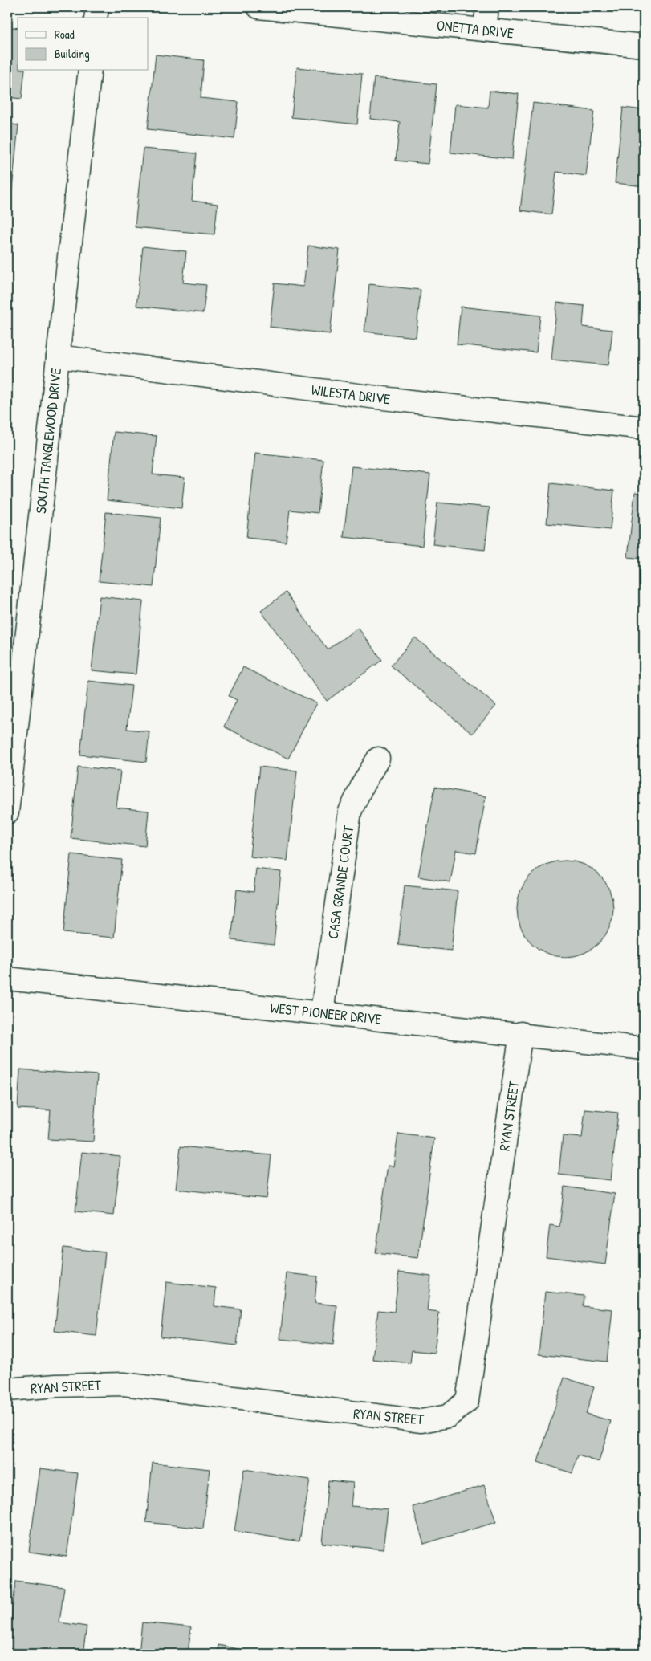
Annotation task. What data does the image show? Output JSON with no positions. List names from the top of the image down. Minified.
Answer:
{"streets":{"street":["ONETTA DRIVE","WILESTA DRIVE","SOUTH TANGLEWOOD DRIVE","CASA GRANDE COURT","WEST PIONEER DRIVE","RYAN STREET"]},"crossings":[["WILESTA DRIVE","SOUTH TANGLEWOOD DRIVE"],["CASA GRANDE COURT","WEST PIONEER DRIVE"],["WEST PIONEER DRIVE","RYAN STREET"]],"legend":["Road","Building"]}
